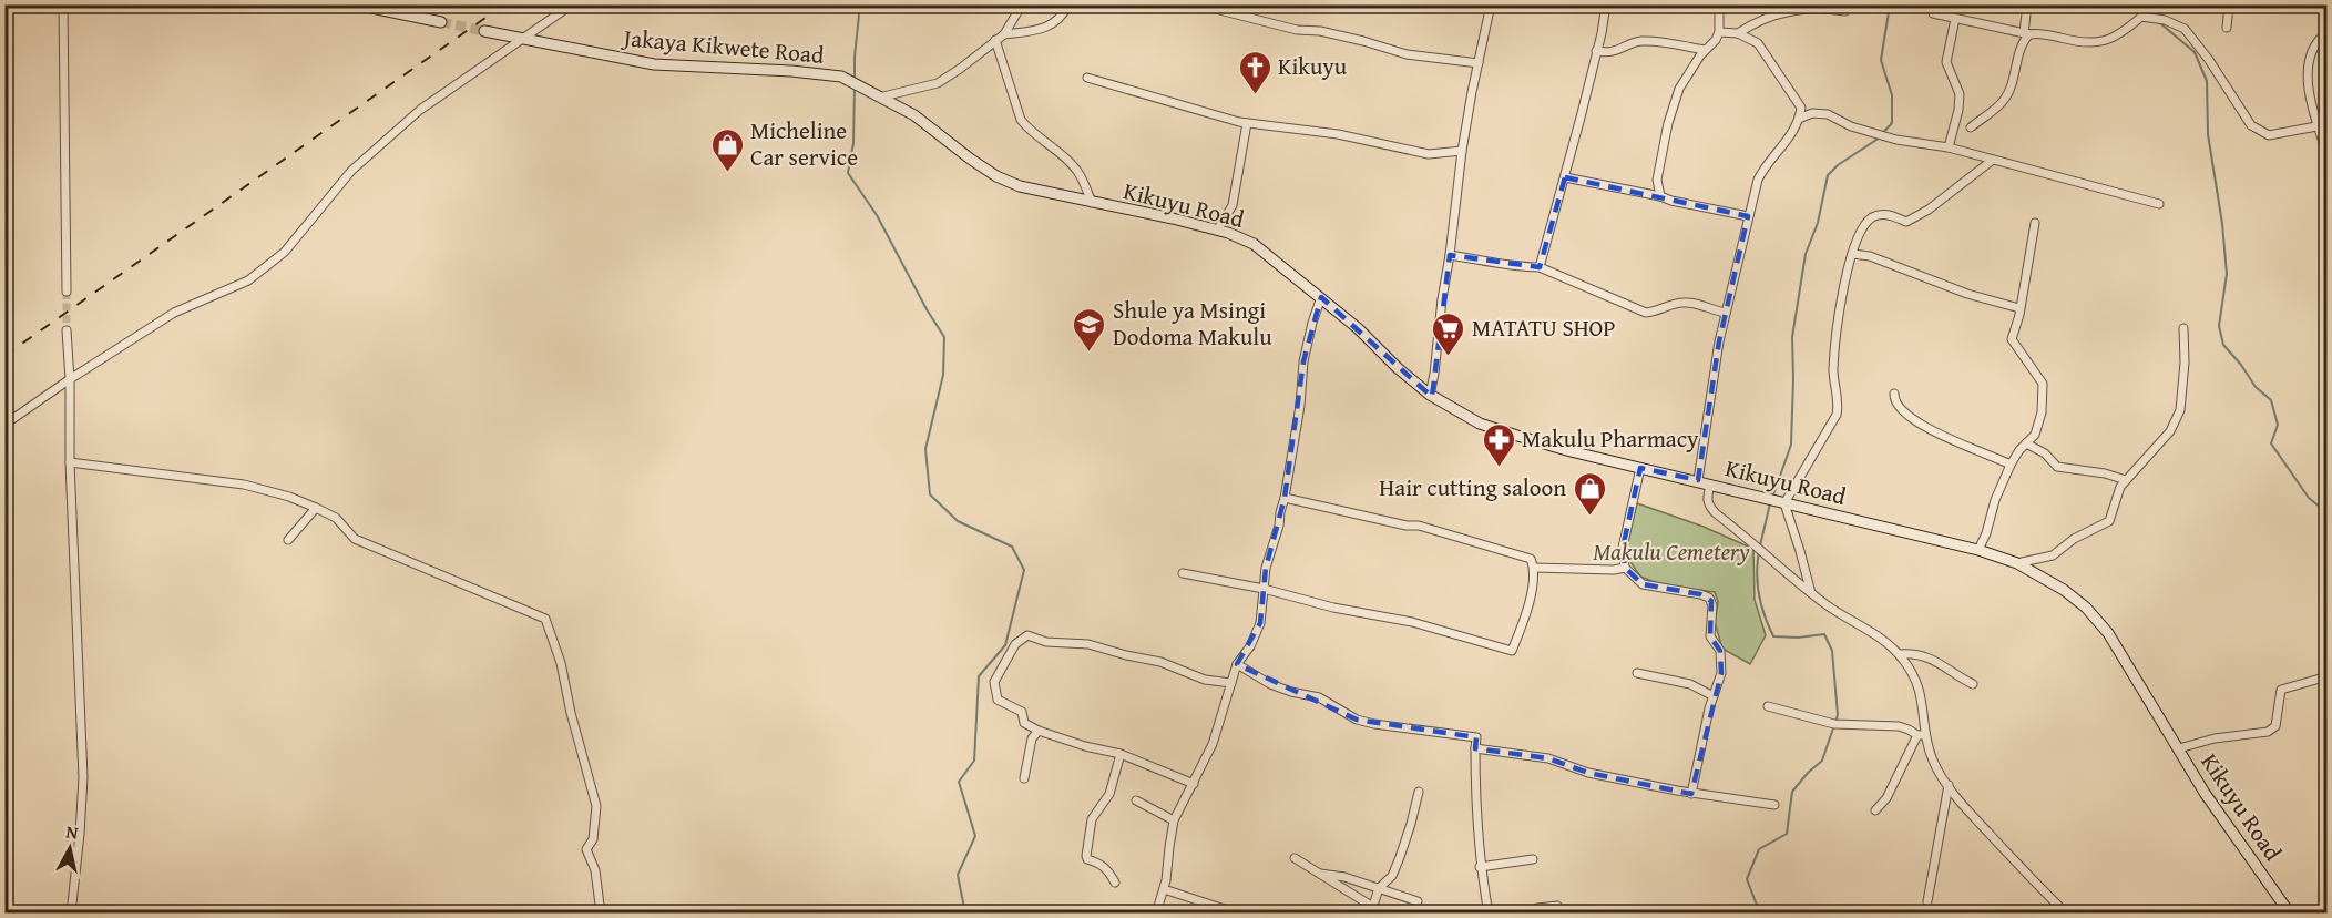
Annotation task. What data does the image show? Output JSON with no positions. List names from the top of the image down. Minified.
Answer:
{"streets":{"main road":["Jakaya Kikwete Road","Kikuyu Road"]},"crossings":[["Jakaya Kikwete Road","Kikuyu Road"]],"parks":["Makulu Cemetery"],"places":{"church":["Kikuyu"],"shop":["Micheline Car service","Hair cutting saloon"],"school or university":["Shule ya Msingi Dodoma Makulu"],"supermarket":["MATATU SHOP"],"pharmacy":["Makulu Pharmacy"]},"north":"top"}
